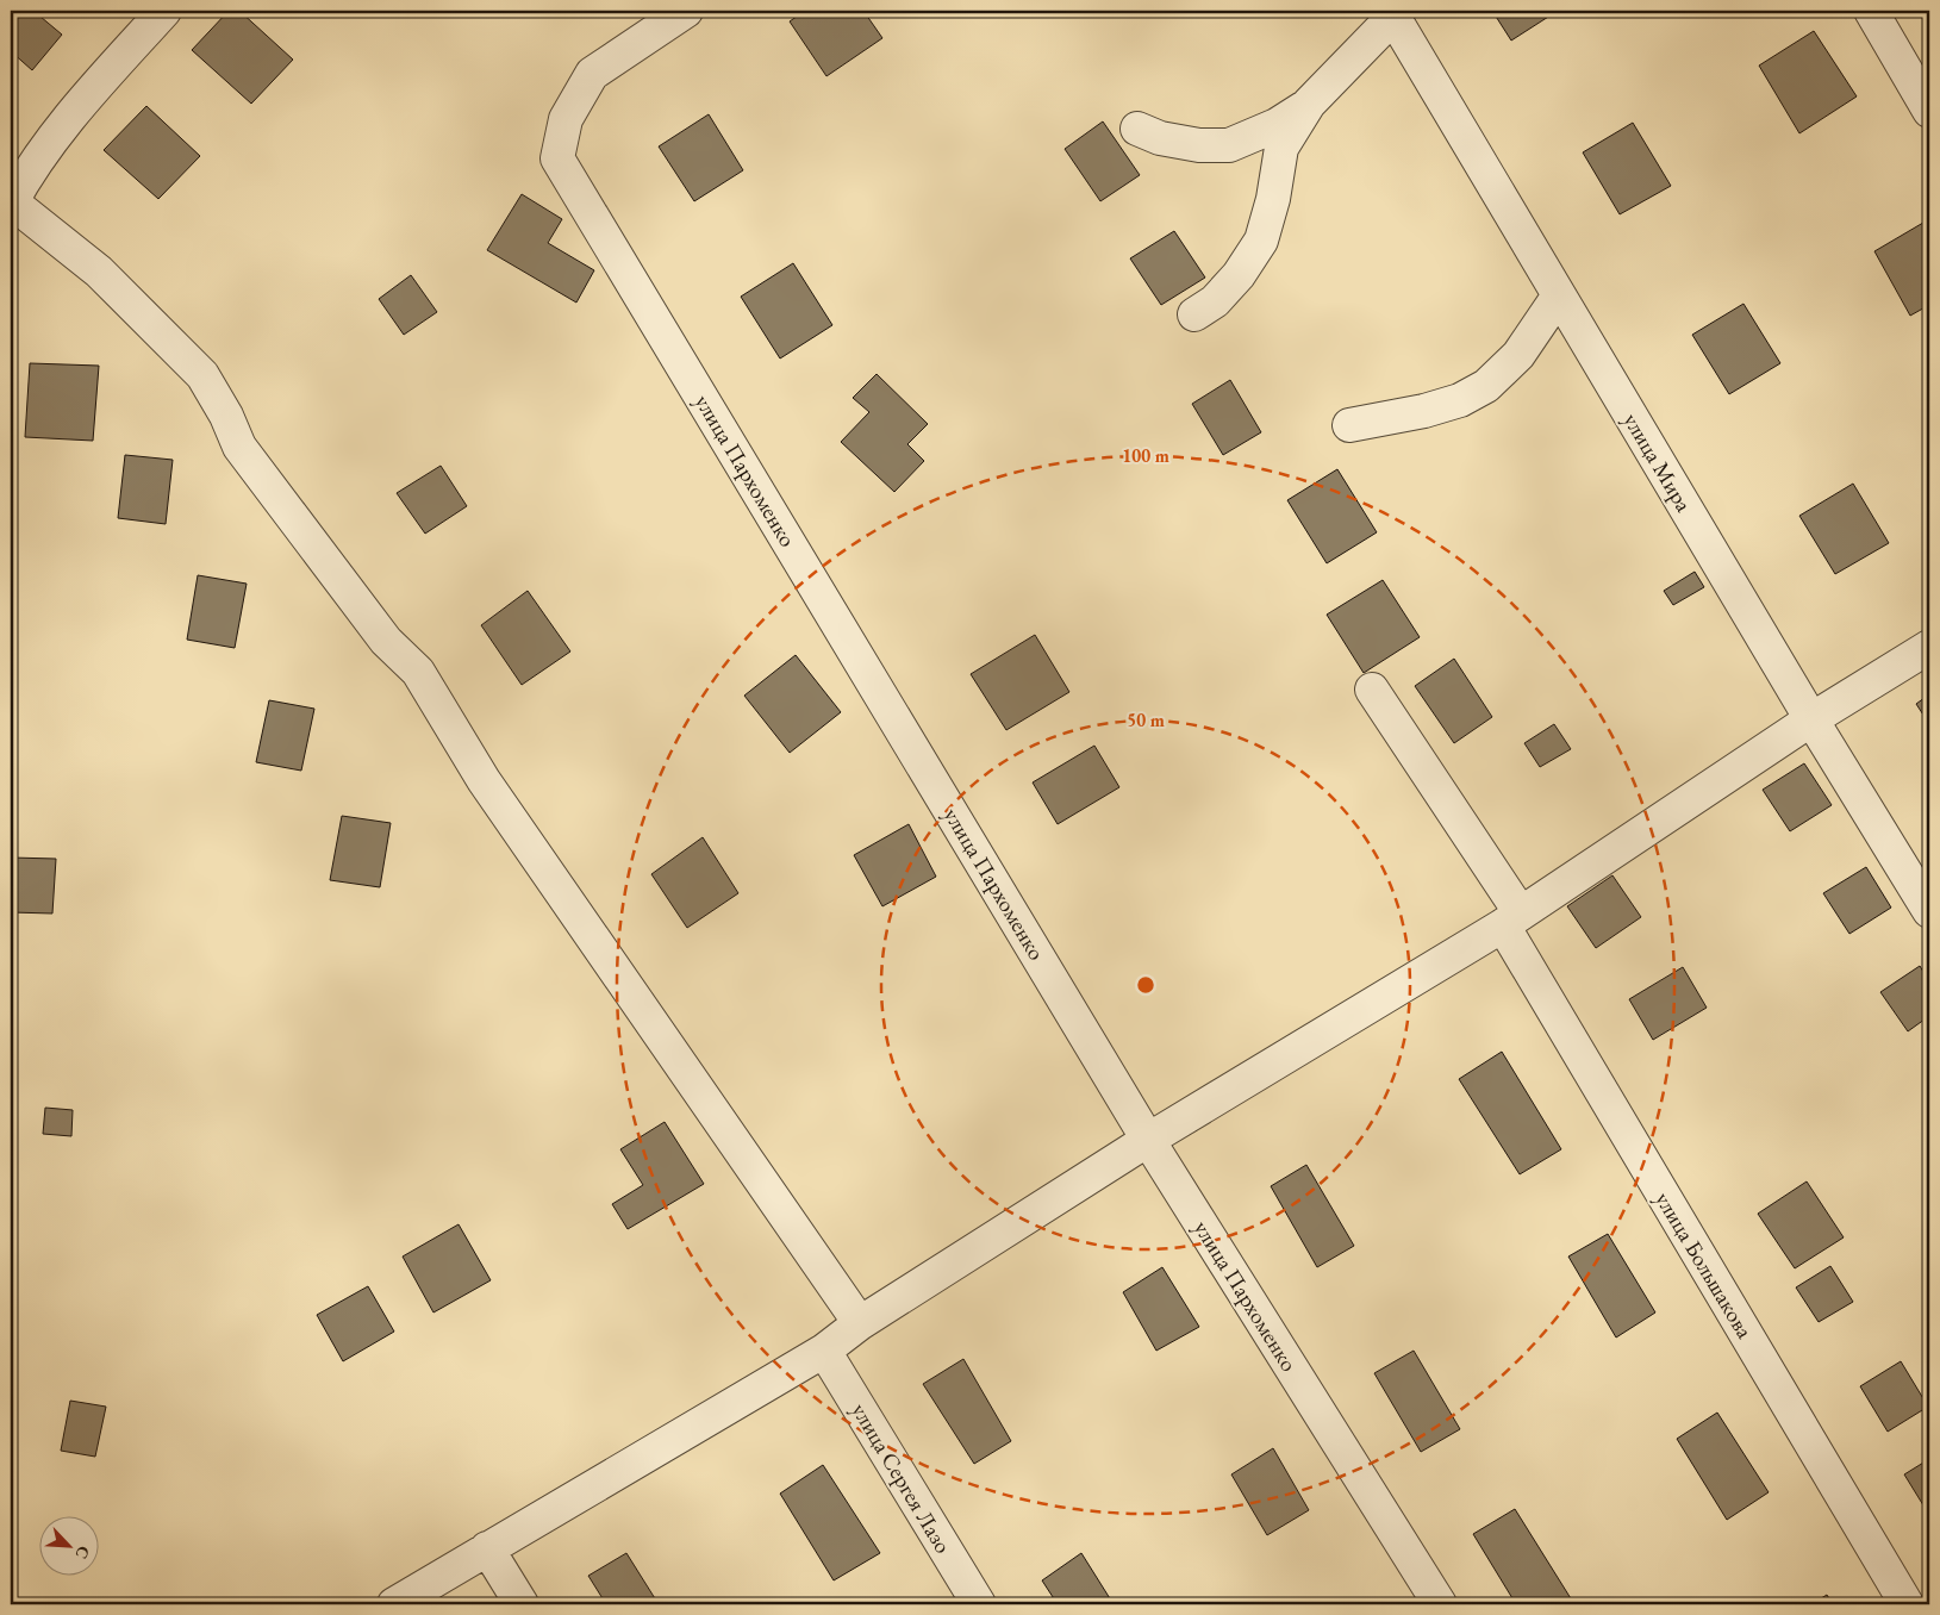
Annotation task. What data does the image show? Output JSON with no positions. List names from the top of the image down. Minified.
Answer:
{"streets":{"street":["улица Мира","улица Пархоменко","улица Большакова","улица Сергея Лазо"]},"north":"bottom right","rings":["100 m","50 m"]}
